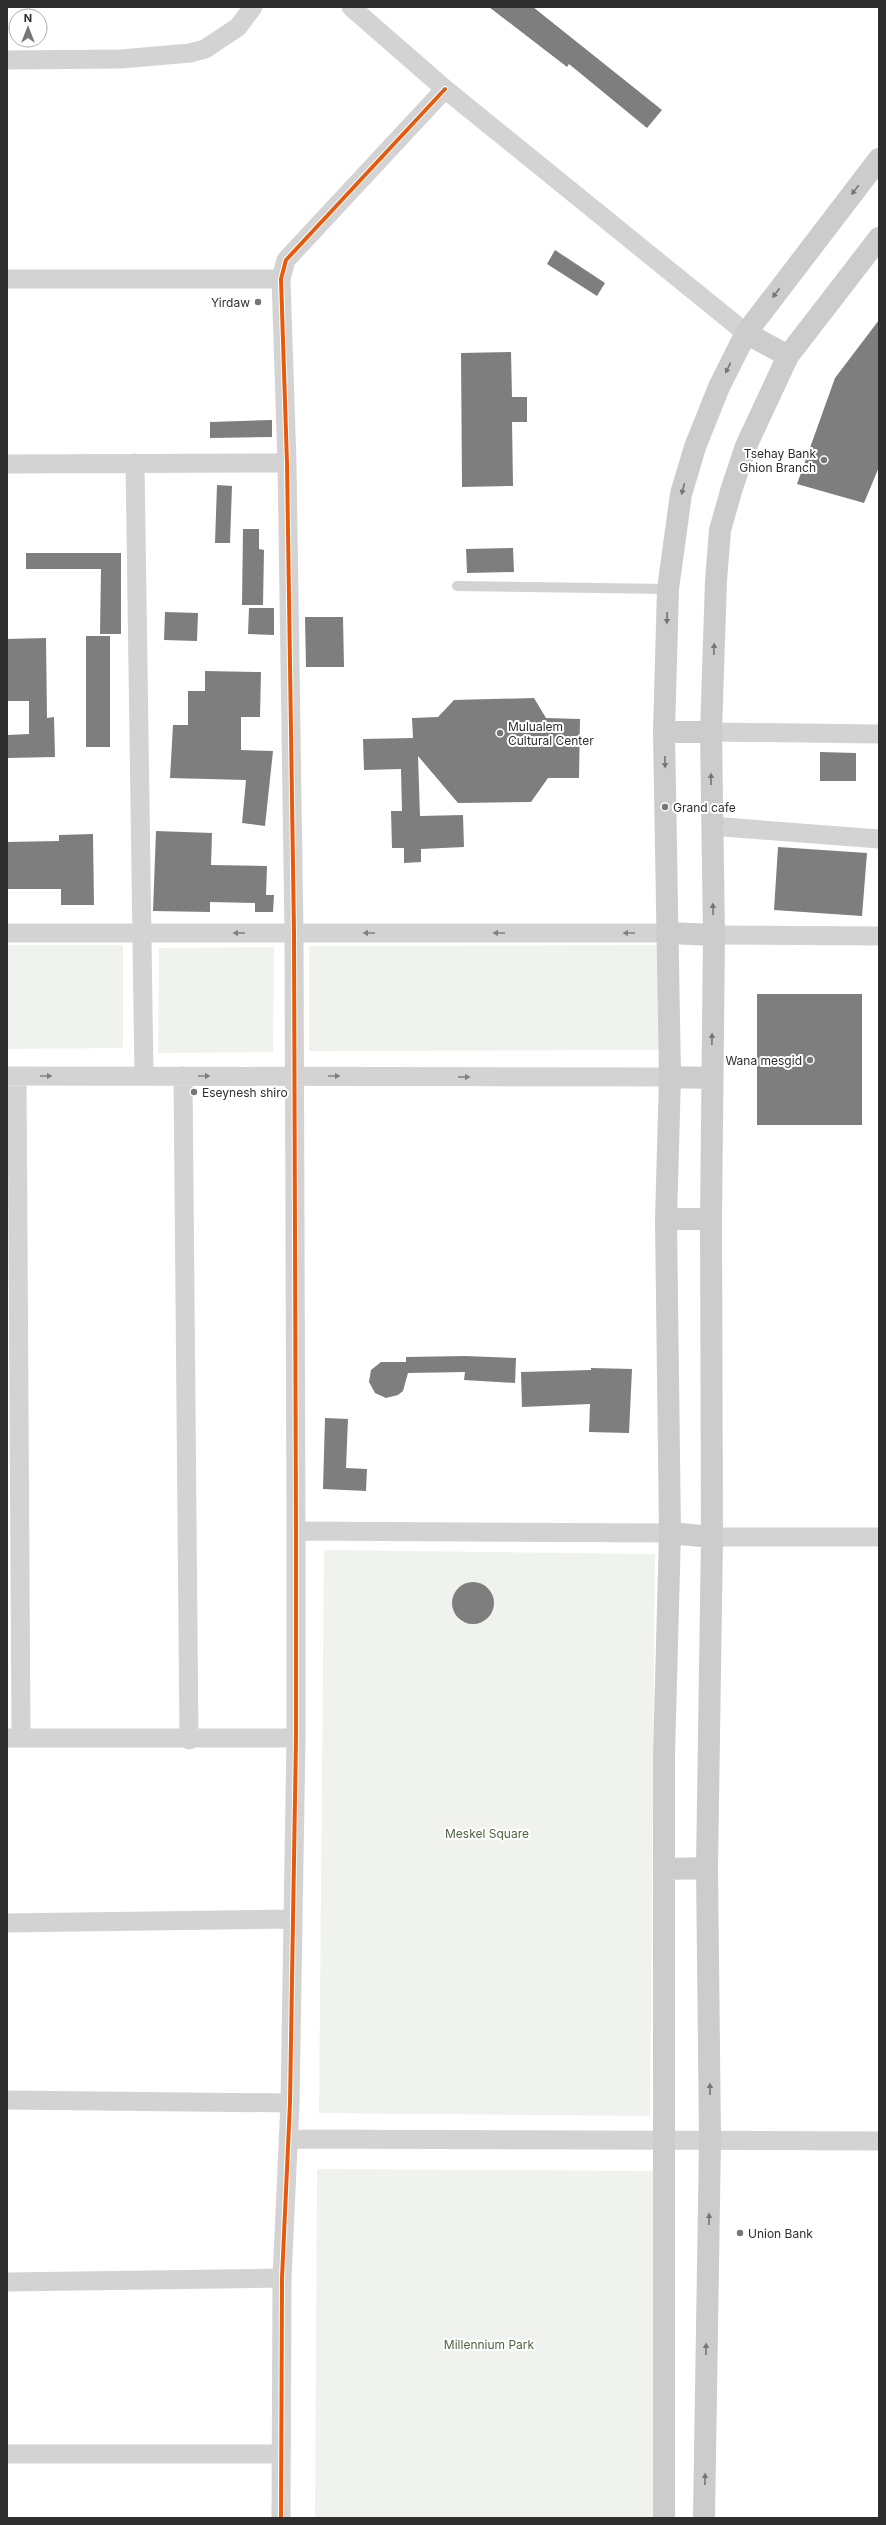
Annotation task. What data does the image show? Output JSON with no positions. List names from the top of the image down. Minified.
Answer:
{"parks":["Meskel Square","Millennium Park"],"places":["Yirdaw","Tsehay Bank Ghion Branch","Mulualem Cultural Center","Grand cafe","Wana mesgid","Eseynesh shiro","Union Bank"],"north":"top"}
